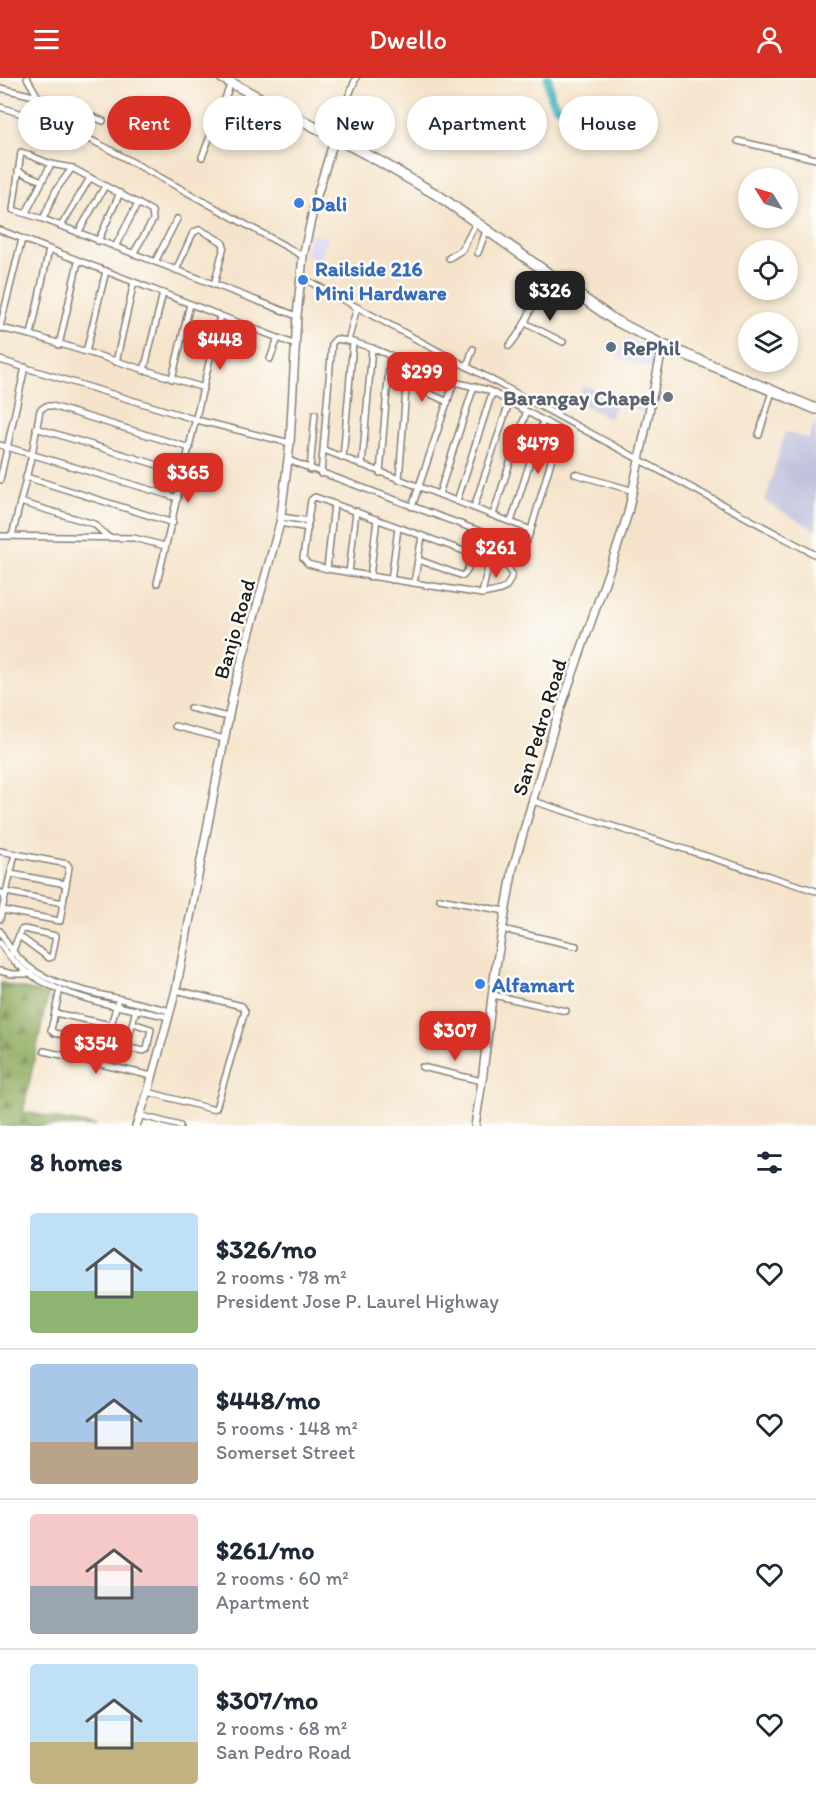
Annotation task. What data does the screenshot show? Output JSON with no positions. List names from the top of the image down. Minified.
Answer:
{"streets":{"street":["Banjo Road","San Pedro Road"]},"places":["Dali","Railside 216 Mini Hardware","RePhil","Barangay Chapel","Alfamart"],"north":"top left","page":{"header":"Dwello","chip":["Buy","Rent","Filters","New","Apartment","House"],"price":["$326","$448","$299","$479","$365","$261","$307","$354"],"heading":"8 homes","list":[{"name":"$326/mo","note":"2 rooms · 78 m² · President Jose P. Laurel Highway"},{"name":"$448/mo","note":"5 rooms · 148 m² · Somerset Street"},{"name":"$261/mo","note":"2 rooms · 60 m² · Apartment"},{"name":"$307/mo","note":"2 rooms · 68 m² · San Pedro Road"}]}}
